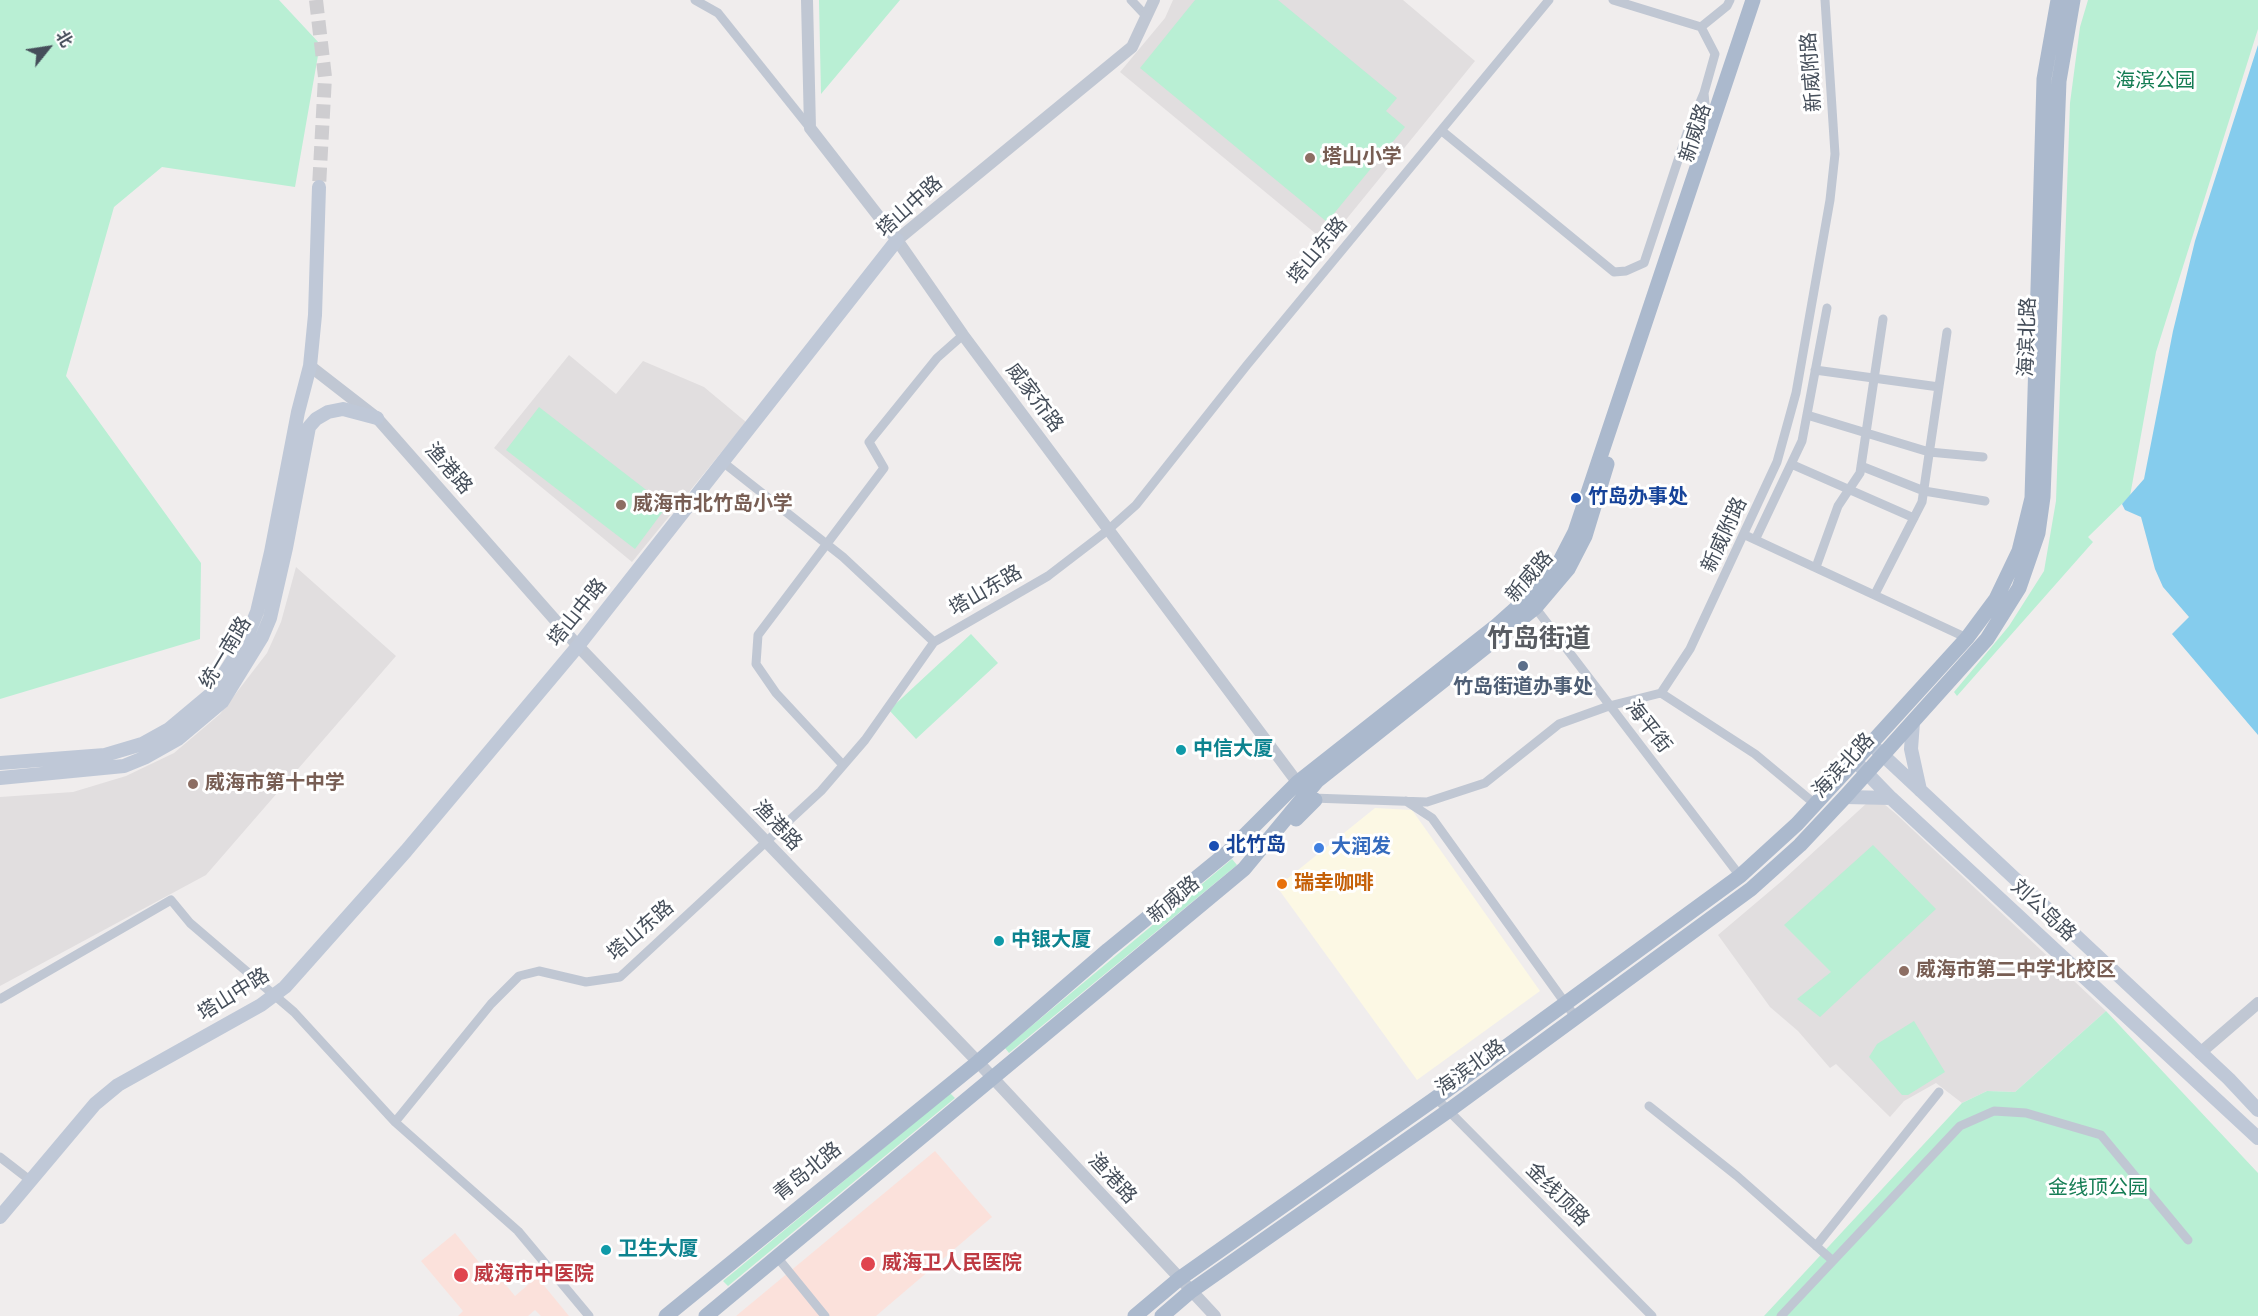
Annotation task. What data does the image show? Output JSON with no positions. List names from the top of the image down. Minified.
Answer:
{"streets":{"main road":["新威路","塔山中路","海滨北路","统一南路","刘公岛路","青岛北路"],"street":["新威附路","塔山东路","威家夼路","渔港路","海平街","金线顶路"]},"crossings":[["新威路","威家夼路"],["新威路","渔港路"],["新威路","海平街"],["新威路","青岛北路"],["塔山中路","威家夼路"],["塔山中路","渔港路"],["塔山东路","威家夼路"],["塔山东路","渔港路"],["海滨北路","渔港路"],["海滨北路","海平街"],["海滨北路","刘公岛路"],["海滨北路","金线顶路"],["渔港路","统一南路"],["渔港路","青岛北路"]],"districts":["竹岛街道"],"parks":["海滨公园","金线顶公园"],"places":["塔山小学","竹岛办事处","威海市北竹岛小学","竹岛街道办事处","中信大厦","威海市第十中学","北竹岛","大润发","瑞幸咖啡","中银大厦","威海市第二中学北校区","卫生大厦","威海卫人民医院","威海市中医院"],"north":"top right"}
